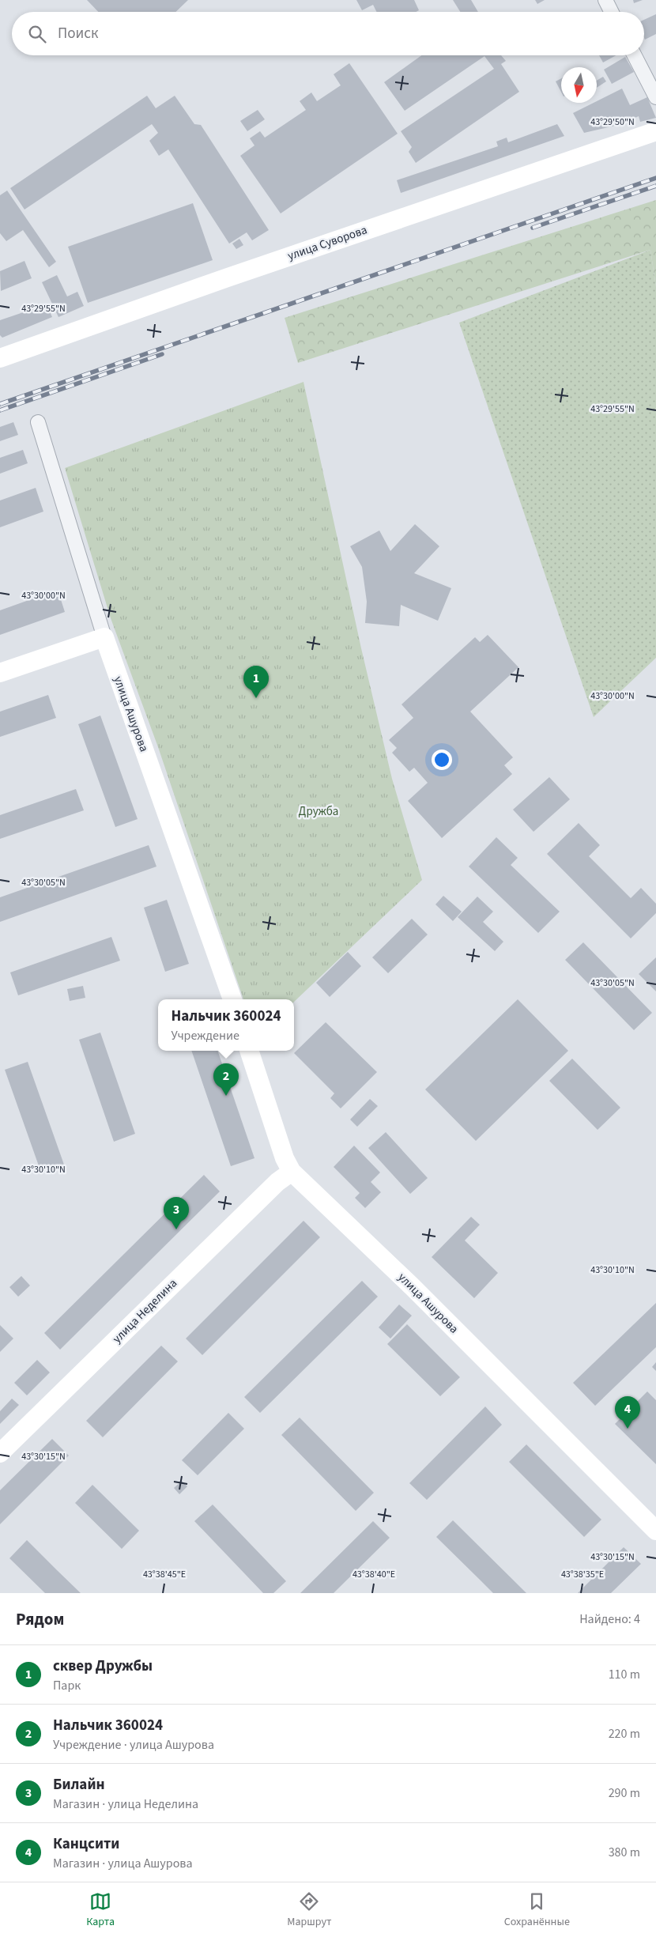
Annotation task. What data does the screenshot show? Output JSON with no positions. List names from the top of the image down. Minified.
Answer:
{"streets":{"street":["улица Суворова","улица Ашурова","улица Неделина"]},"crossings":[["улица Ашурова","улица Неделина"]],"parks":["Дружба"],"north":"bottom","page":{"search":"Поиск","pins":["1","2","3","4"],"popup":["Нальчик 360024","Учреждение"],"heading":["Рядом","Найдено: 4"],"list":[{"mark":"1","name":"сквер Дружбы","note":"Парк","value":"110 m"},{"mark":"2","name":"Нальчик 360024","note":"Учреждение · улица Ашурова","value":"220 m"},{"mark":"3","name":"Билайн","note":"Магазин · улица Неделина","value":"290 m"},{"mark":"4","name":"Канцсити","note":"Магазин · улица Ашурова","value":"380 m"}],"nav":["Карта","Маршрут","Сохранённые"]},"coordinates":["43°29'50\"N","43°29'55\"N","43°30'00\"N","43°30'05\"N","43°30'10\"N","43°30'15\"N","43°38'45\"E","43°38'40\"E","43°38'35\"E"]}
